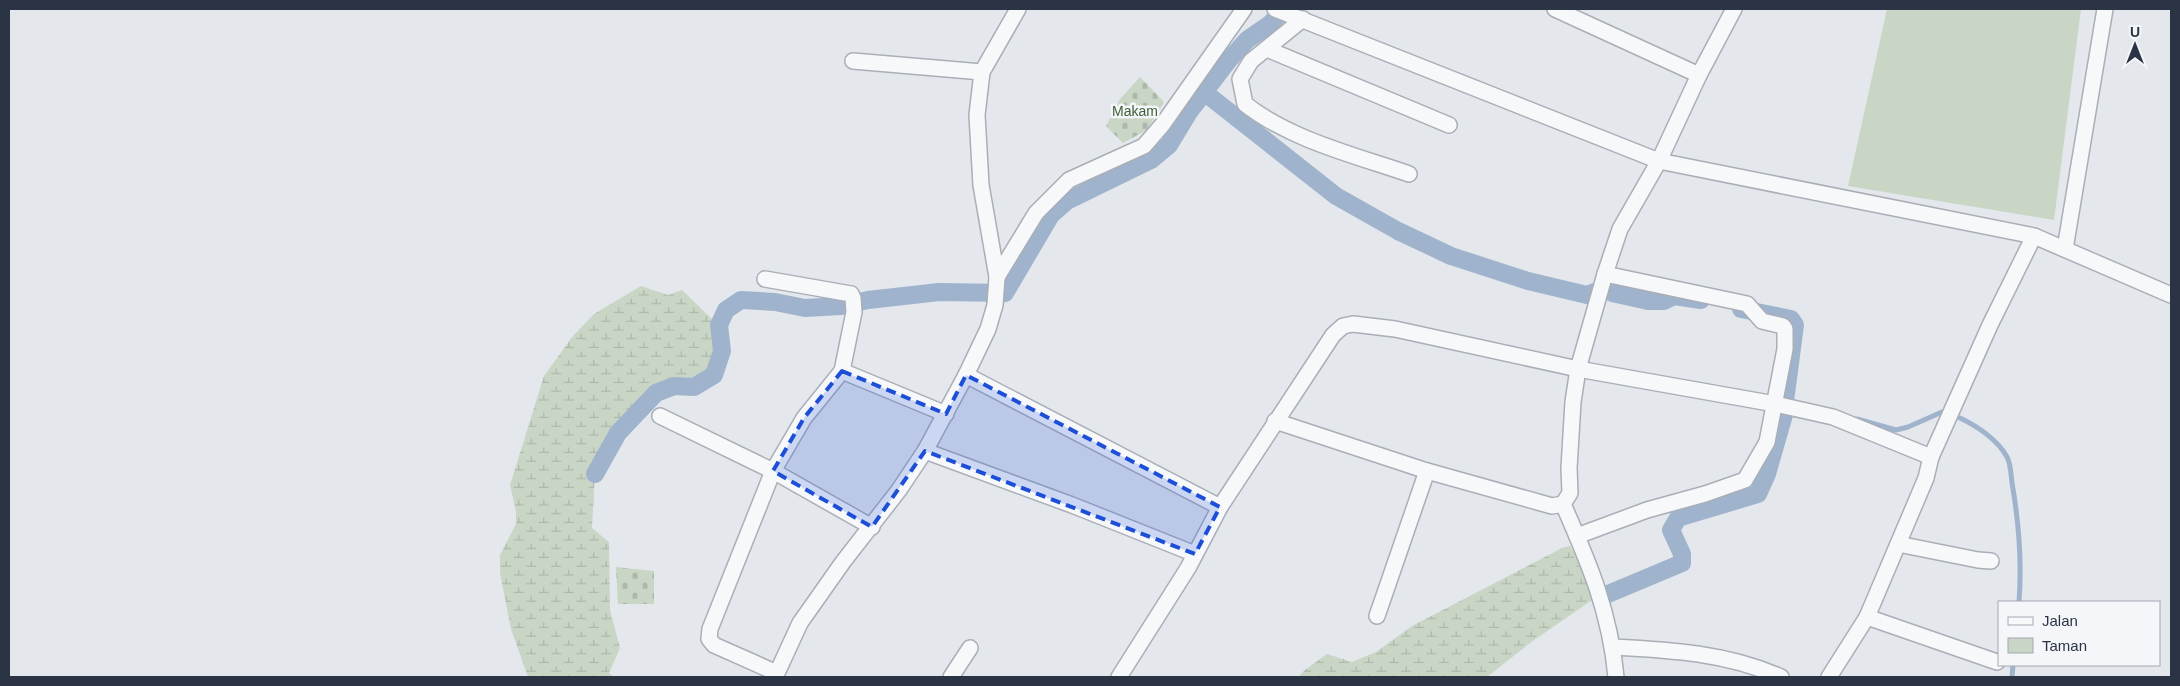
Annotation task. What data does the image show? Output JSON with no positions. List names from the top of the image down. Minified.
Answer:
{"parks":["Makam"],"legend":["Jalan","Taman"],"north":"top"}
